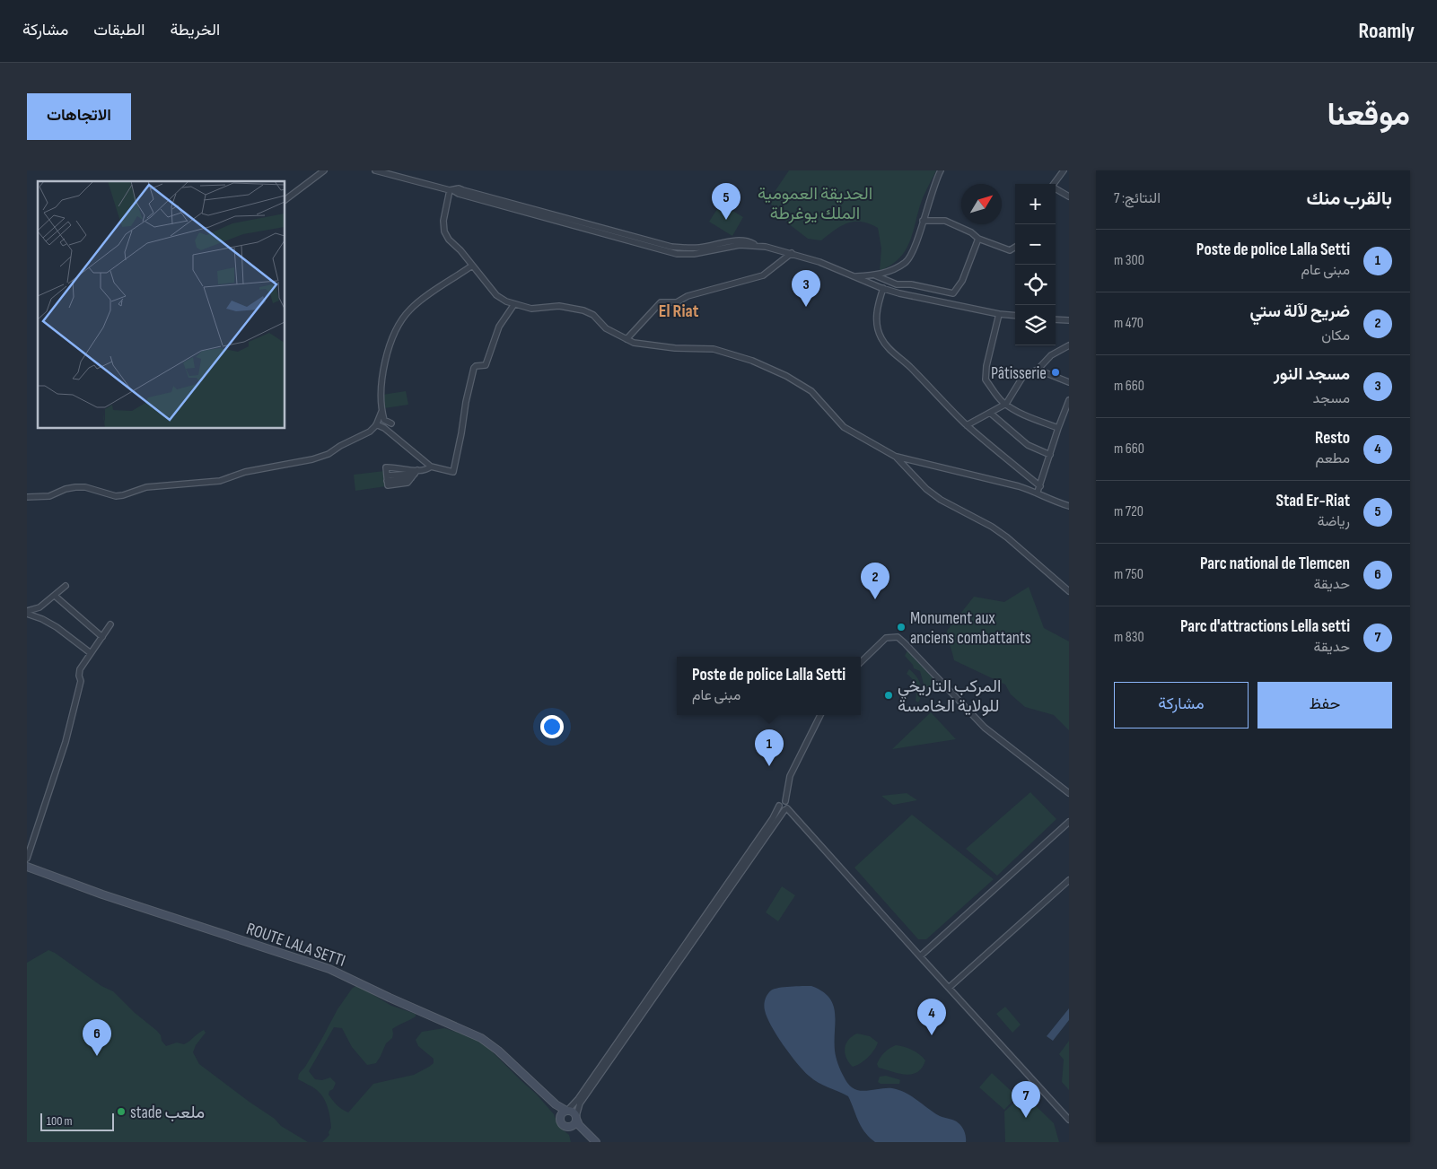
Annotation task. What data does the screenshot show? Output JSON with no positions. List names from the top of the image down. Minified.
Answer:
{"streets":{"main road":["ROUTE LALA SETTI"]},"districts":["El Riat"],"parks":["الحديقة العمومية الملك يوغرطة"],"places":["Pâtisserie","Monument aux anciens combattants","المركب التاريخي للولاية الخامسة","stade ملعب"],"scale_bar":"100 m","north":"top right","page":{"header":"Roamly","nav":["الخريطة","الطبقات","مشاركة"],"title":"موقعنا","buttons":["الاتجاهات",["حفظ","مشاركة"]],"heading":["بالقرب منك","النتائج: 7"],"pins":["5","3","2","1","4","6","7"],"map_buttons":["+","−"],"list":[{"mark":"1","name":"Poste de police Lalla Setti","note":"مبنى عام","value":"300 m"},{"mark":"2","name":"ضريح لآلة ستي","note":"مكان","value":"470 m"},{"mark":"3","name":"مسجد النور","note":"مسجد","value":"660 m"},{"mark":"4","name":"Resto","note":"مطعم","value":"660 m"},{"mark":"5","name":"Stad Er-Riat","note":"رياضة","value":"720 m"},{"mark":"6","name":"Parc national de Tlemcen","note":"حديقة","value":"750 m"},{"mark":"7","name":"Parc d'attractions Lella setti","note":"حديقة","value":"830 m"}],"popup":["Poste de police Lalla Setti","مبنى عام"],"scale":"100 m"}}
